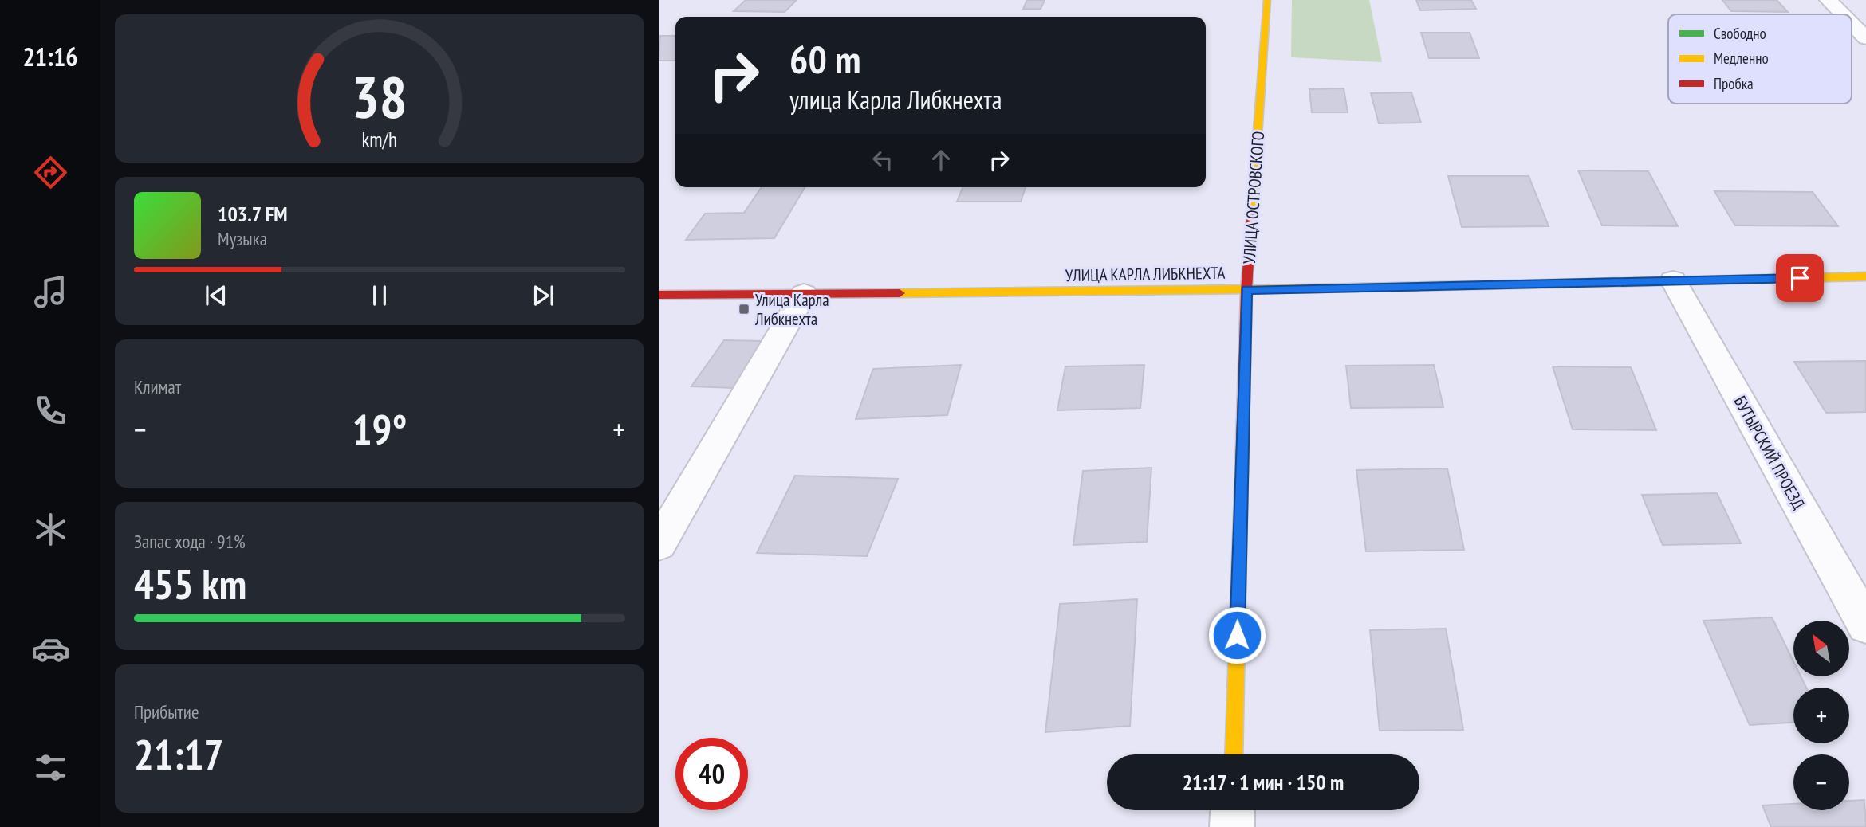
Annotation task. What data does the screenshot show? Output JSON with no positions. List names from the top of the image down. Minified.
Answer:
{"streets":{"street":["УЛИЦА ОСТРОВСКОГО","УЛИЦА КАРЛА ЛИБКНЕХТА","БУТЫРСКИЙ ПРОЕЗД"]},"crossings":[["УЛИЦА ОСТРОВСКОГО","УЛИЦА КАРЛА ЛИБКНЕХТА"],["УЛИЦА КАРЛА ЛИБКНЕХТА","БУТЫРСКИЙ ПРОЕЗД"]],"places":{"transit":["Улица Карла Либкнехта"]},"legend":["Свободно","Медленно","Пробка"],"north":"top left","page":{"tabs":"21:16","turn":["60 m","улица Карла Либкнехта"],"song":["103.7 FM","Музыка"],"tile":["Климат",["Запас хода · 91%","455 km"],["Прибытие","21:17"]],"heat":["−","19°","+"],"map_buttons":["+","−"],"limit":"40","trip":"21:17 · 1 мин · 150 m","gauge":["38","km/h"]}}
